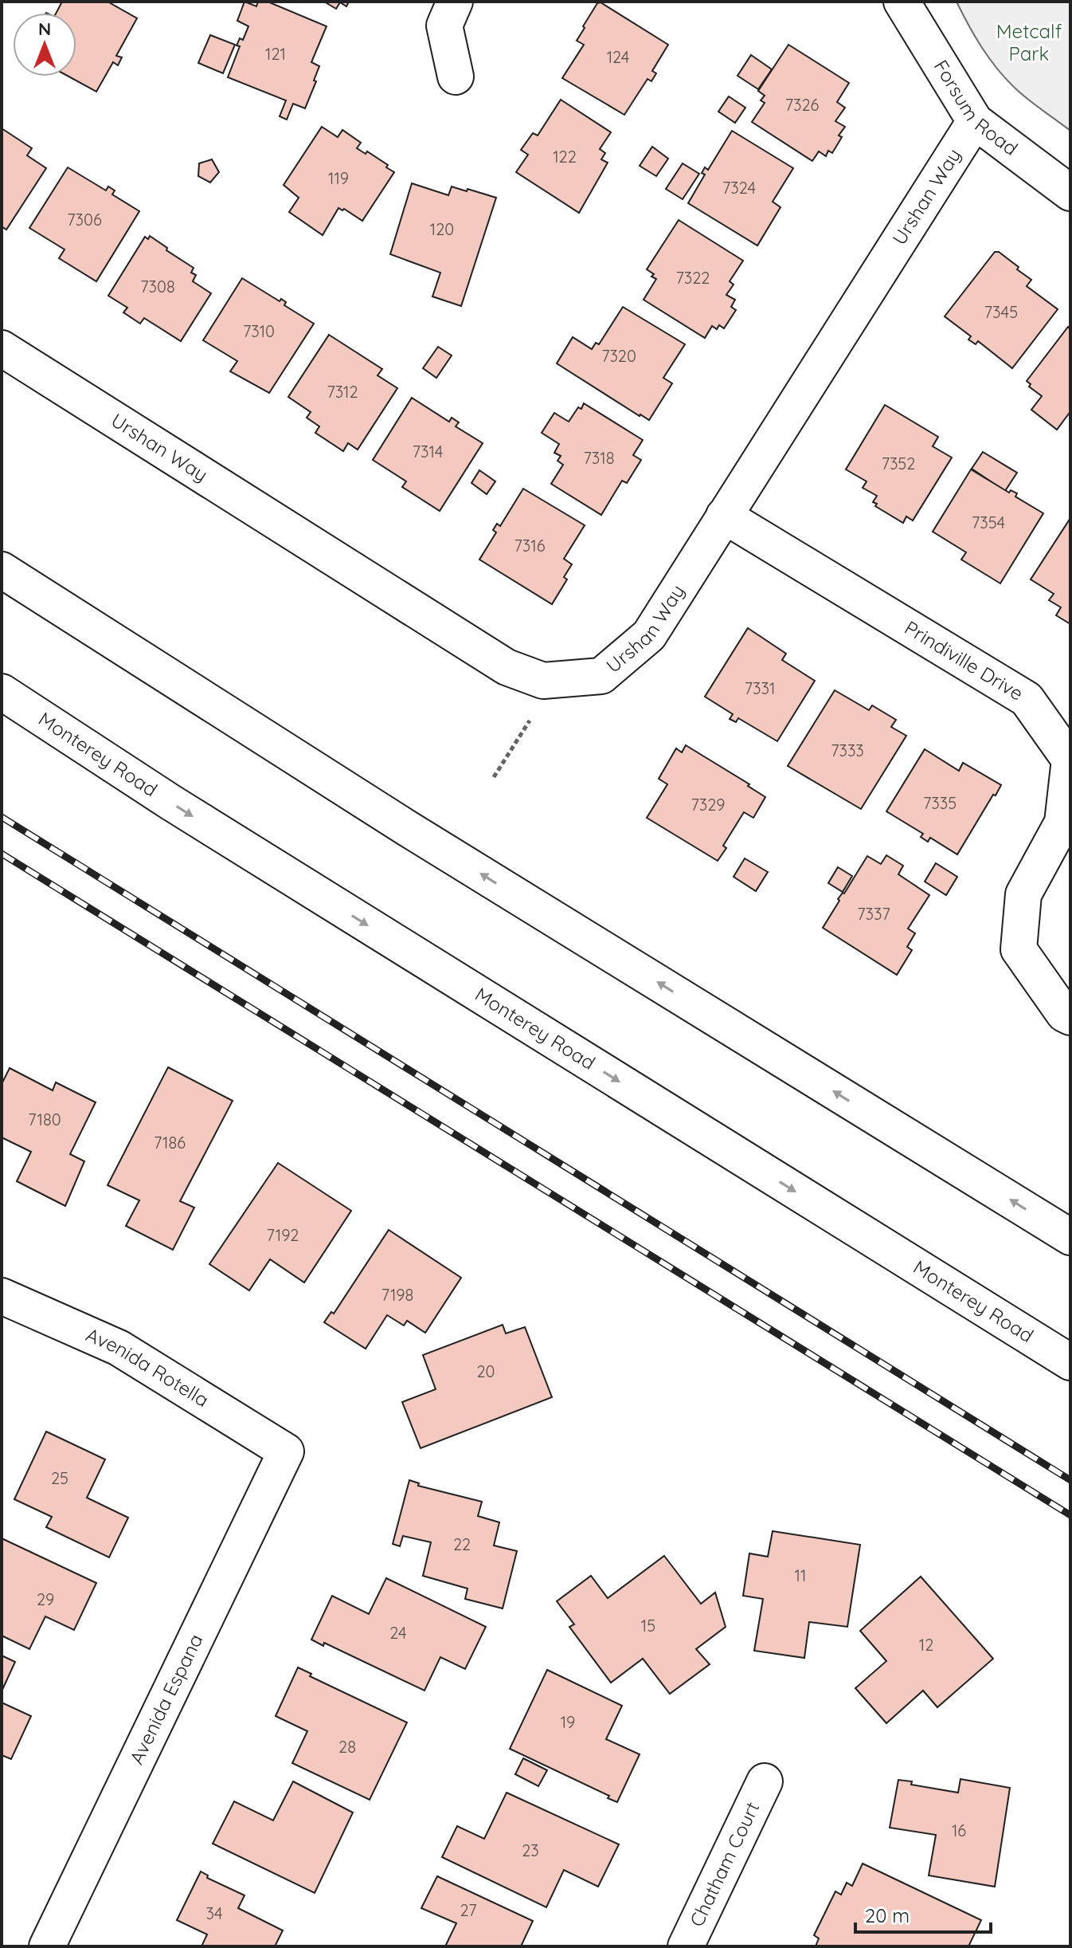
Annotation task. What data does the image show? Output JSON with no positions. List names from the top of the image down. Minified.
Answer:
{"streets":{"street":["Forsum Road","Urshan Way","Prindiville Drive","Monterey Road","Avenida Rotella","Avenida Espana","Chatham Court"]},"crossings":[["Forsum Road","Urshan Way"],["Urshan Way","Prindiville Drive"],["Avenida Rotella","Avenida Espana"]],"parks":["Metcalf Park"],"house_numbers":["121","124","7326","122","119","7324","7306","120","7322","7308","7345","7310","7320","7312","7314","7318","7352","7354","7316","7331","7333","7335","7329","7337","7180","7186","7192","7198","20","25","22","11","29","15","24","12","19","28","16","23","27","34"],"scale_bar":"20 m","north":"top"}
